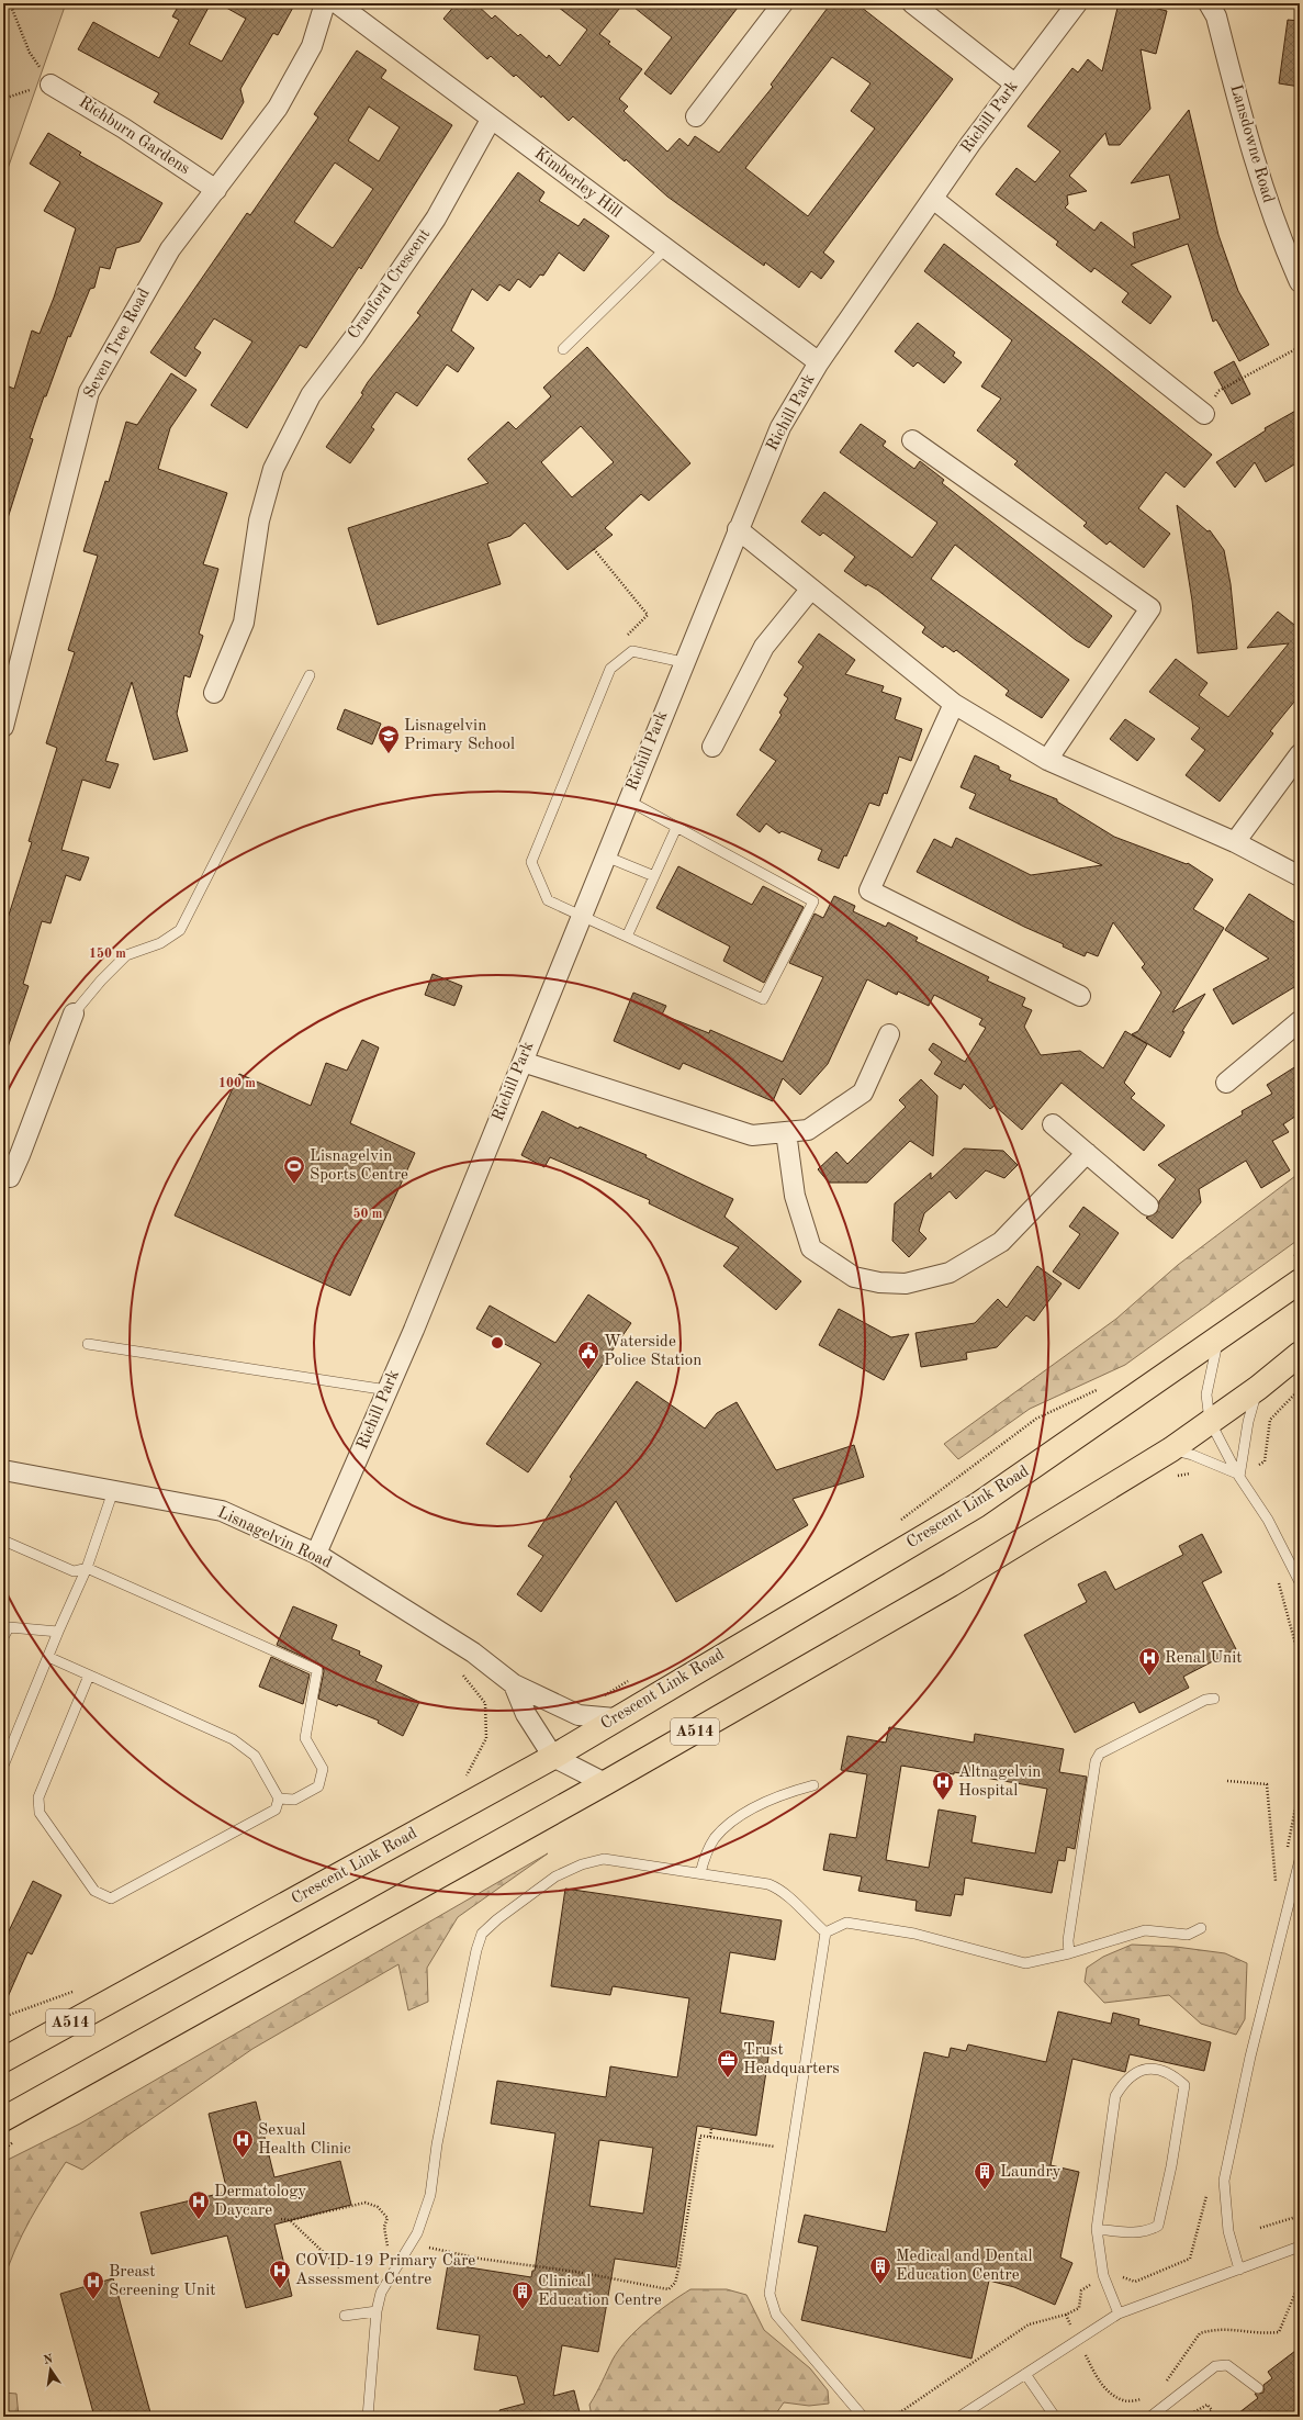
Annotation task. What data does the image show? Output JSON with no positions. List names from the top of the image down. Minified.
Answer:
{"streets":{"highway":["Crescent Link Road","A514"],"street":["Richill Park","Richburn Gardens","Lansdowne Road","Kimberley Hill","Cranford Crescent","Seven Tree Road","Lisnagelvin Road"]},"crossings":[["Richill Park","Kimberley Hill"],["Richill Park","Lisnagelvin Road"],["Richburn Gardens","Seven Tree Road"],["Kimberley Hill","Cranford Crescent"],["Crescent Link Road","Lisnagelvin Road"]],"places":{"school or university":["Lisnagelvin Primary School"],"sports":["Lisnagelvin Sports Centre"],"public building":["Waterside Police Station"],"hospital":["Renal Unit","Altnagelvin Hospital","Sexual Health Clinic","Dermatology Daycare","COVID-19 Primary Care Assessment Centre","Breast Screening Unit"],"office":["Trust Headquarters"],"building":["Laundry","Medical and Dental Education Centre","Clinical Education Centre"]},"north":"top","rings":["150 m","100 m","50 m"]}
